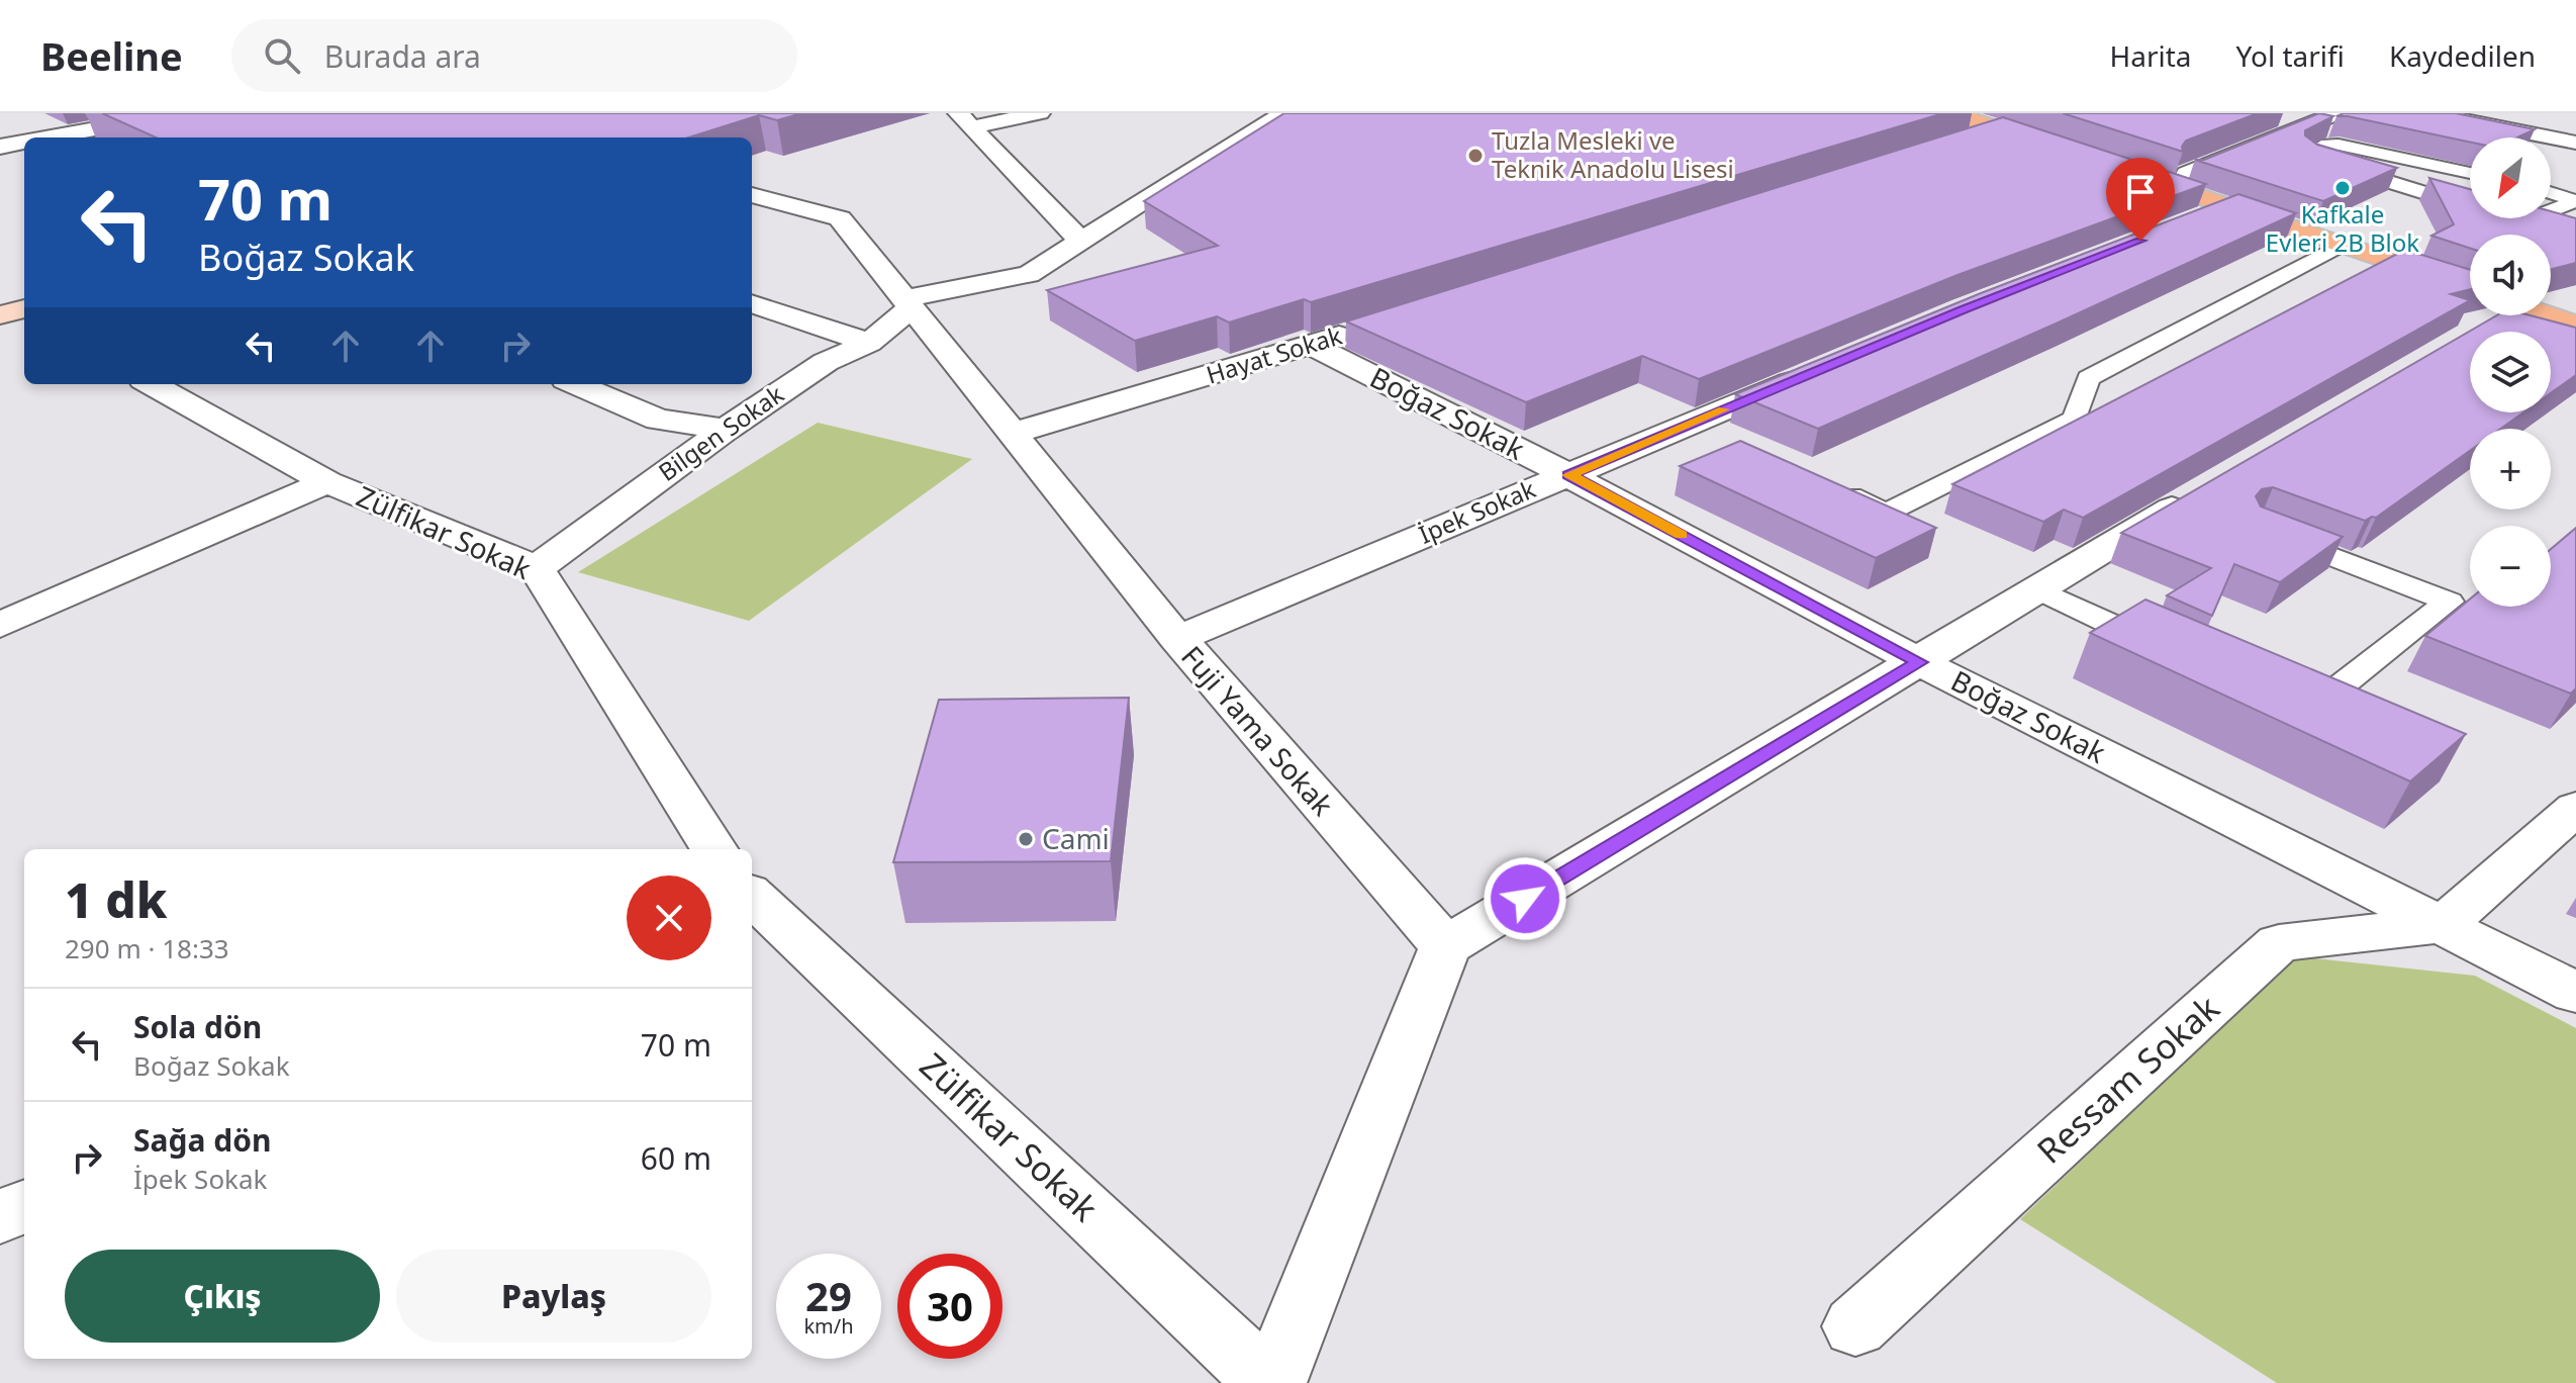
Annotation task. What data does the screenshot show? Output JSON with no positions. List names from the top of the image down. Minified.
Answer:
{"streets":{"street":["Hayat Sokak","Boğaz Sokak","Bilgen Sokak","İpek Sokak","Zülfikar Sokak","Fuji Yama Sokak","Ressam Sokak"]},"crossings":[["Hayat Sokak","Boğaz Sokak"],["Hayat Sokak","Fuji Yama Sokak"],["Boğaz Sokak","İpek Sokak"],["Boğaz Sokak","Ressam Sokak"],["Bilgen Sokak","Zülfikar Sokak"],["Bilgen Sokak","Fuji Yama Sokak"],["İpek Sokak","Fuji Yama Sokak"]],"places":["Tuzla Mesleki ve Teknik Anadolu Lisesi","Kafkale Evleri 2B Blok","Cami"],"north":"bottom left","page":{"header":"Beeline","search":"Burada ara","nav":["Harita","Yol tarifi","Kaydedilen"],"map_buttons":["+","−"],"turn":["70 m","Boğaz Sokak"],"heading":["1 dk","290 m · 18:33"],"list":[{"name":"Sola dön","note":"Boğaz Sokak","value":"70 m"},{"name":"Sağa dön","note":"İpek Sokak","value":"60 m"}],"buttons":["Çıkış","Paylaş"],"speed":"29 km/h","limit":"30"}}
